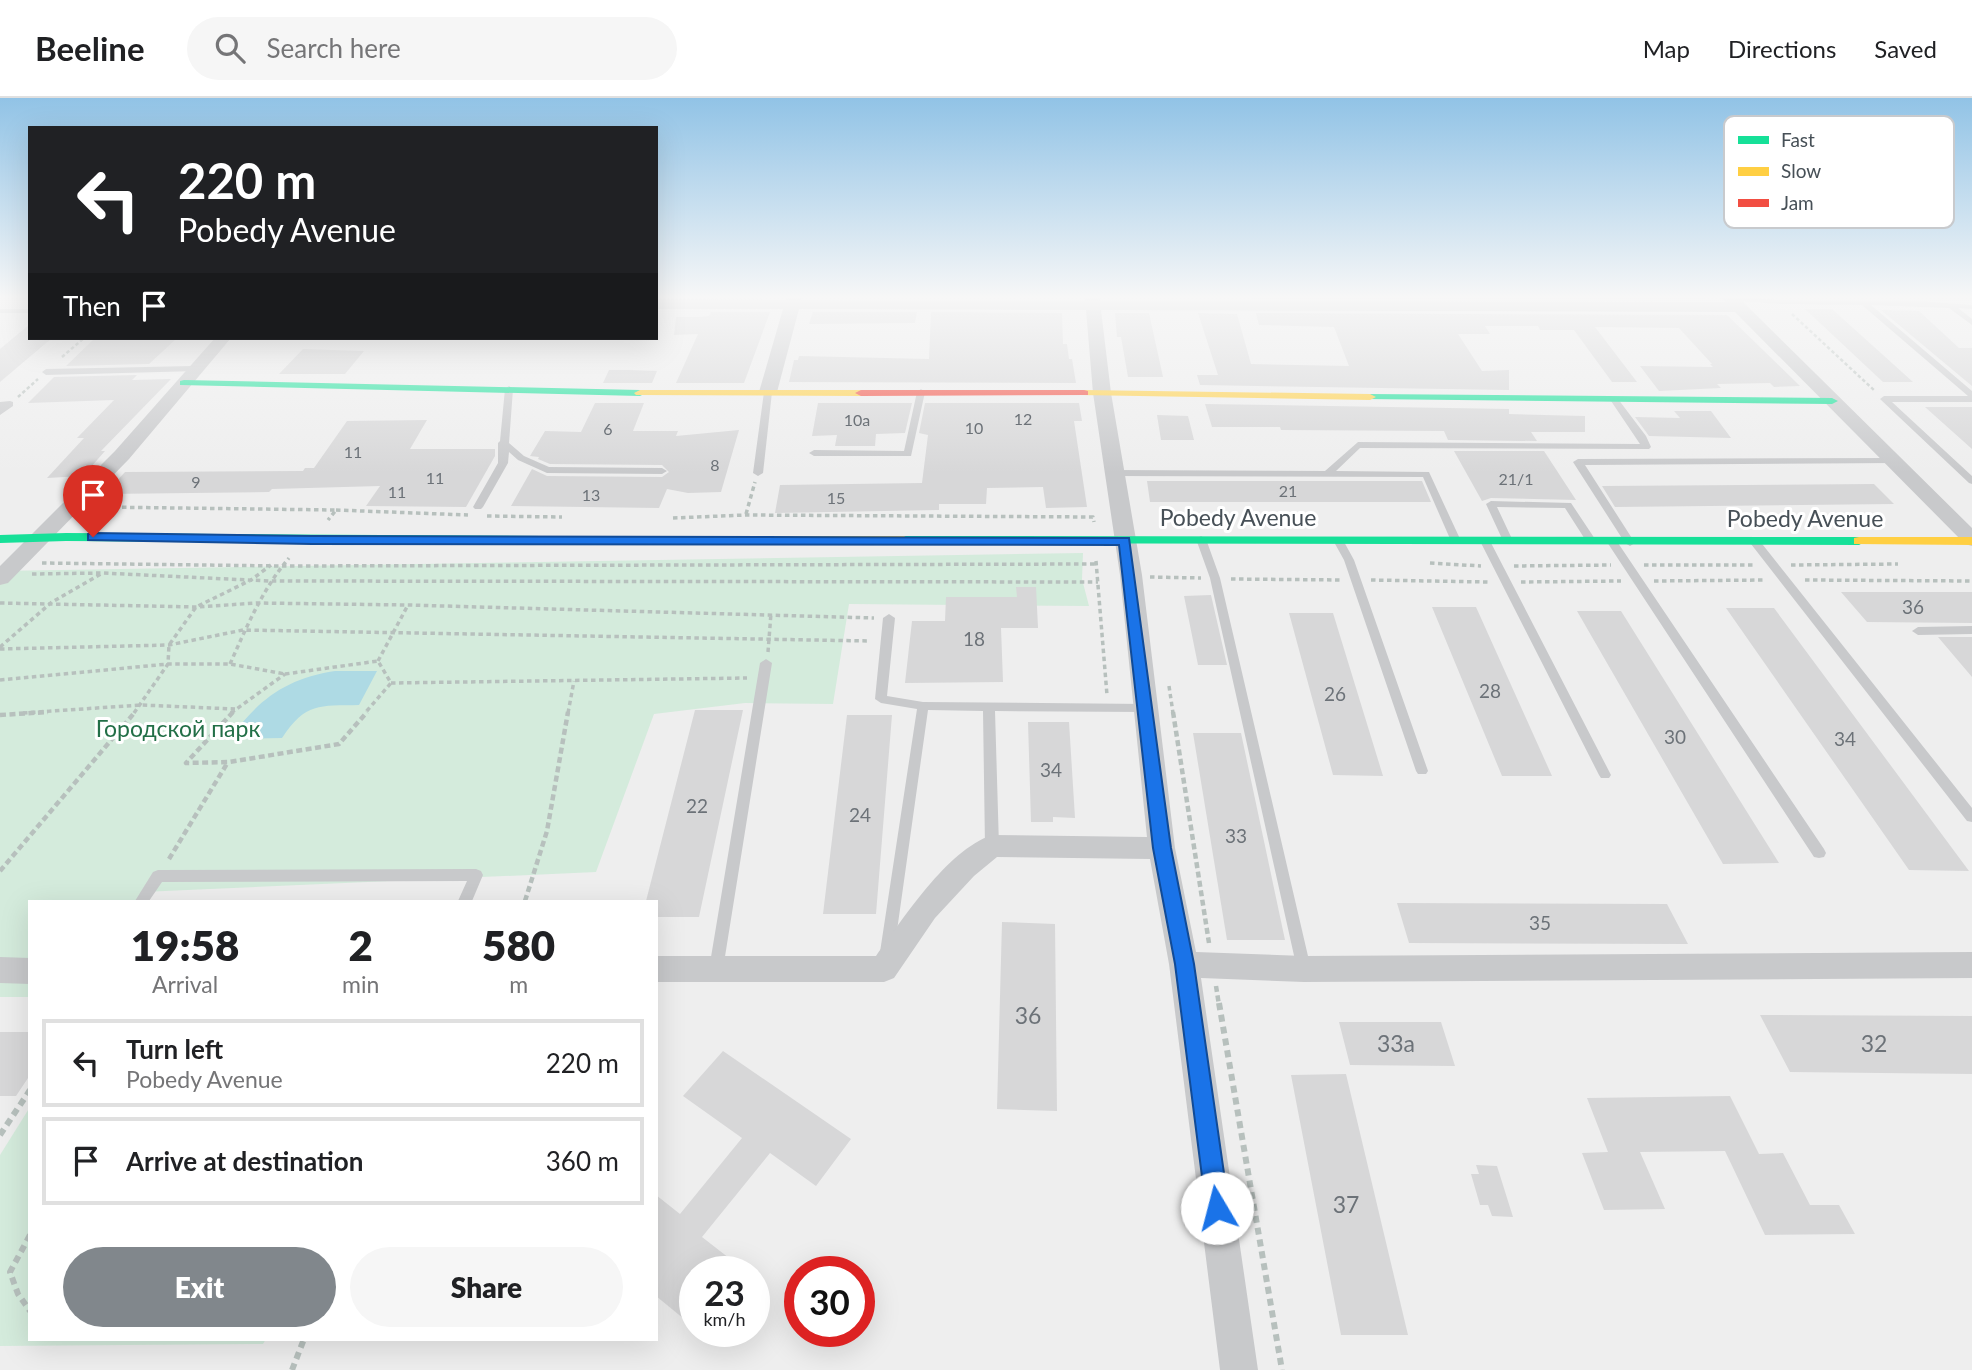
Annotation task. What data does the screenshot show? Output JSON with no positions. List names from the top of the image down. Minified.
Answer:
{"streets":{"street":["Pobedy Avenue"]},"parks":["Городской парк"],"house_numbers":["12","10а","10","6","11","8","11","21/1","9","21","11","13","15","36","18","28","26","30","34","34","22","24","33","35","36","33а","32","37"],"legend":["Fast","Slow","Jam"],"page":{"header":"Beeline","search":"Search here","nav":["Map","Directions","Saved"],"turn":["220 m","Pobedy Avenue"],"then":"Then","eta":["19:58","Arrival","2","min","580","m"],"list":[{"name":"Turn left","note":"Pobedy Avenue","value":"220 m"},{"name":"Arrive at destination","value":"360 m"}],"buttons":["Exit","Share"],"speed":"23 km/h","limit":"30"}}
